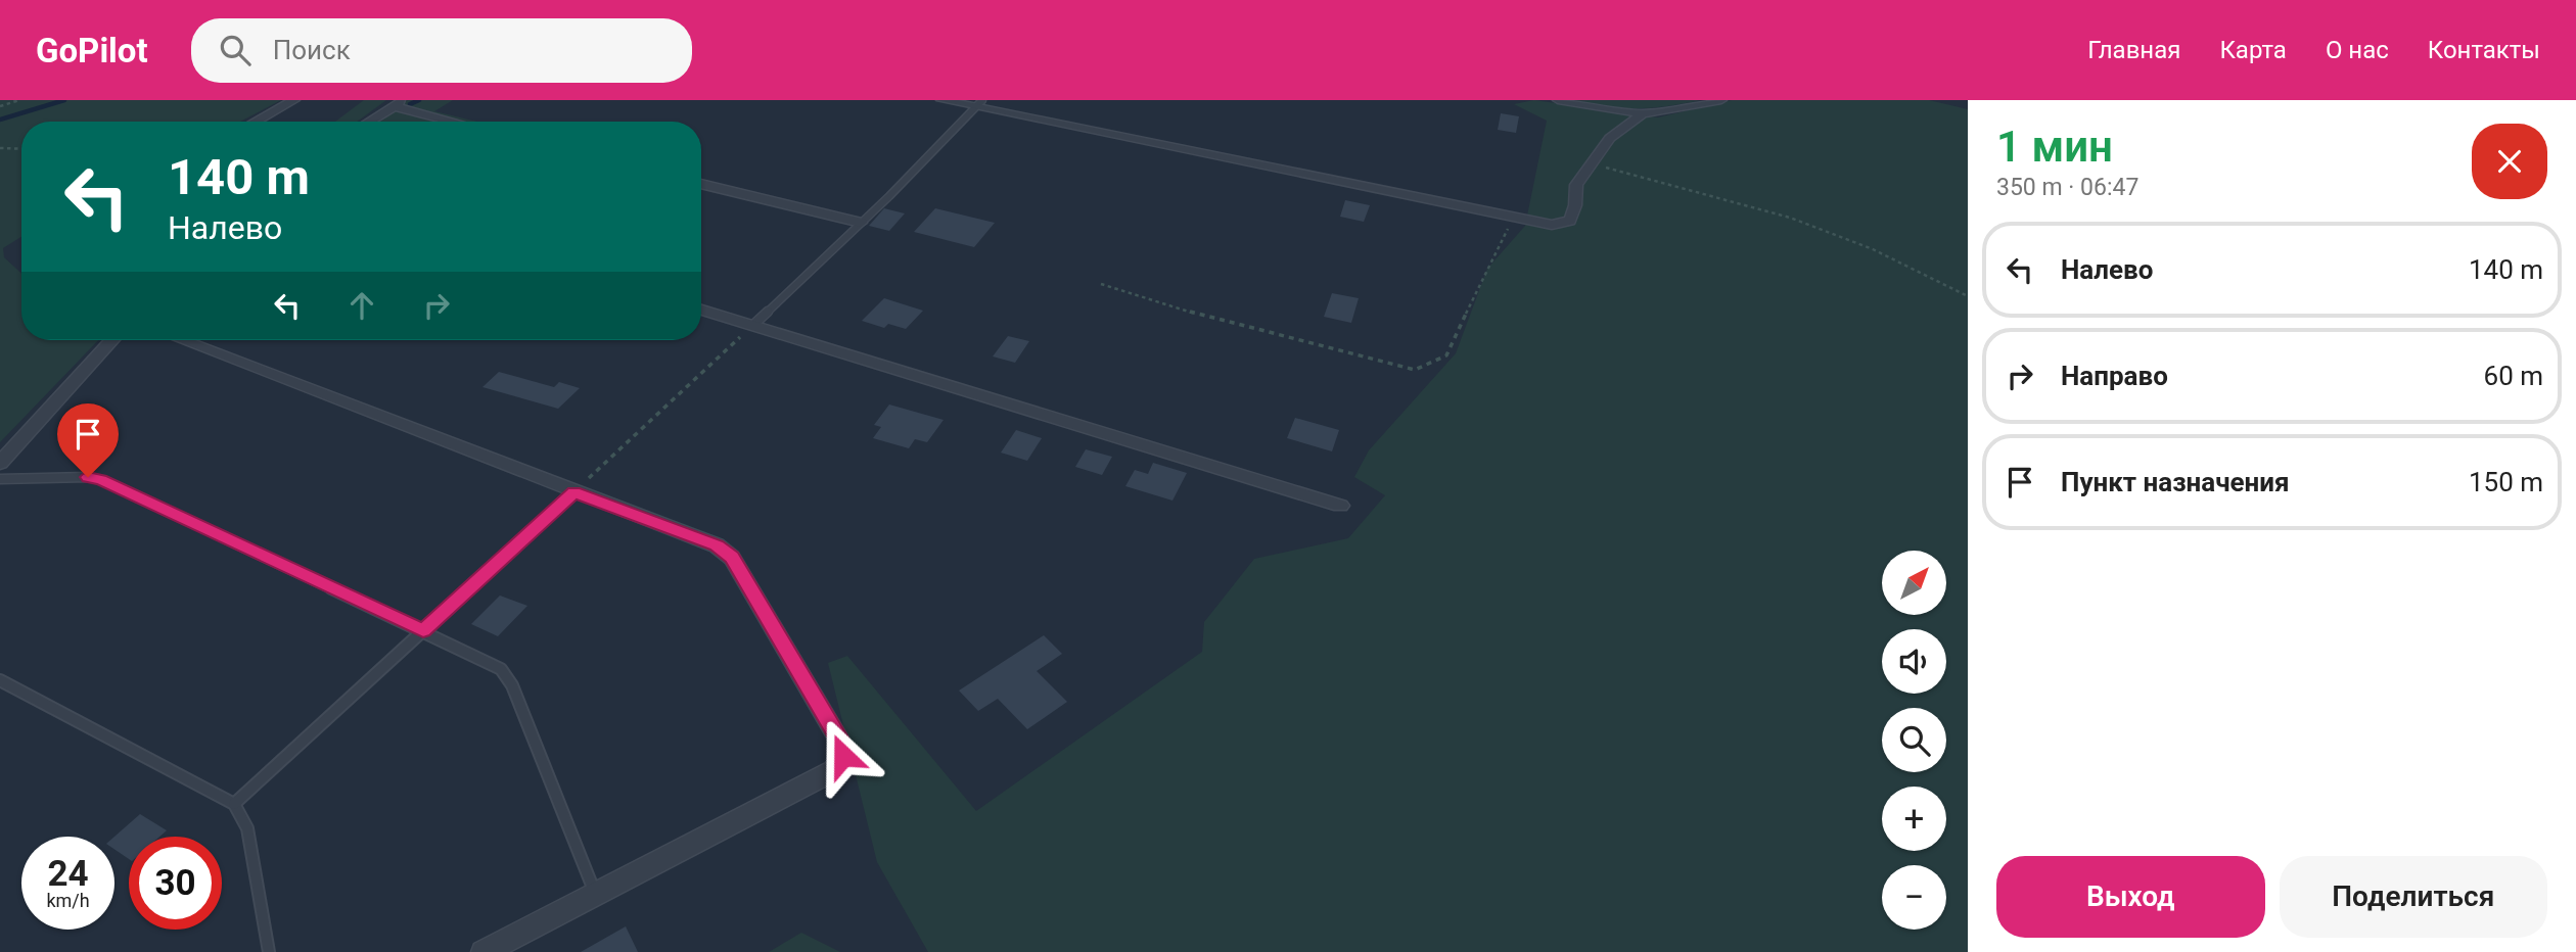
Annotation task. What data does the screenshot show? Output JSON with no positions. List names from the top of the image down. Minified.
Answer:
{"north":"top right","page":{"header":"GoPilot","search":"Поиск","nav":["Главная","Карта","О нас","Контакты"],"heading":["1 мин","350 m · 06:47"],"turn":["140 m","Налево"],"list":[{"name":"Налево","value":"140 m"},{"name":"Направо","value":"60 m"},{"name":"Пункт назначения","value":"150 m"}],"map_buttons":["+","−"],"speed":"24 km/h","limit":"30","buttons":["Выход","Поделиться"]}}
